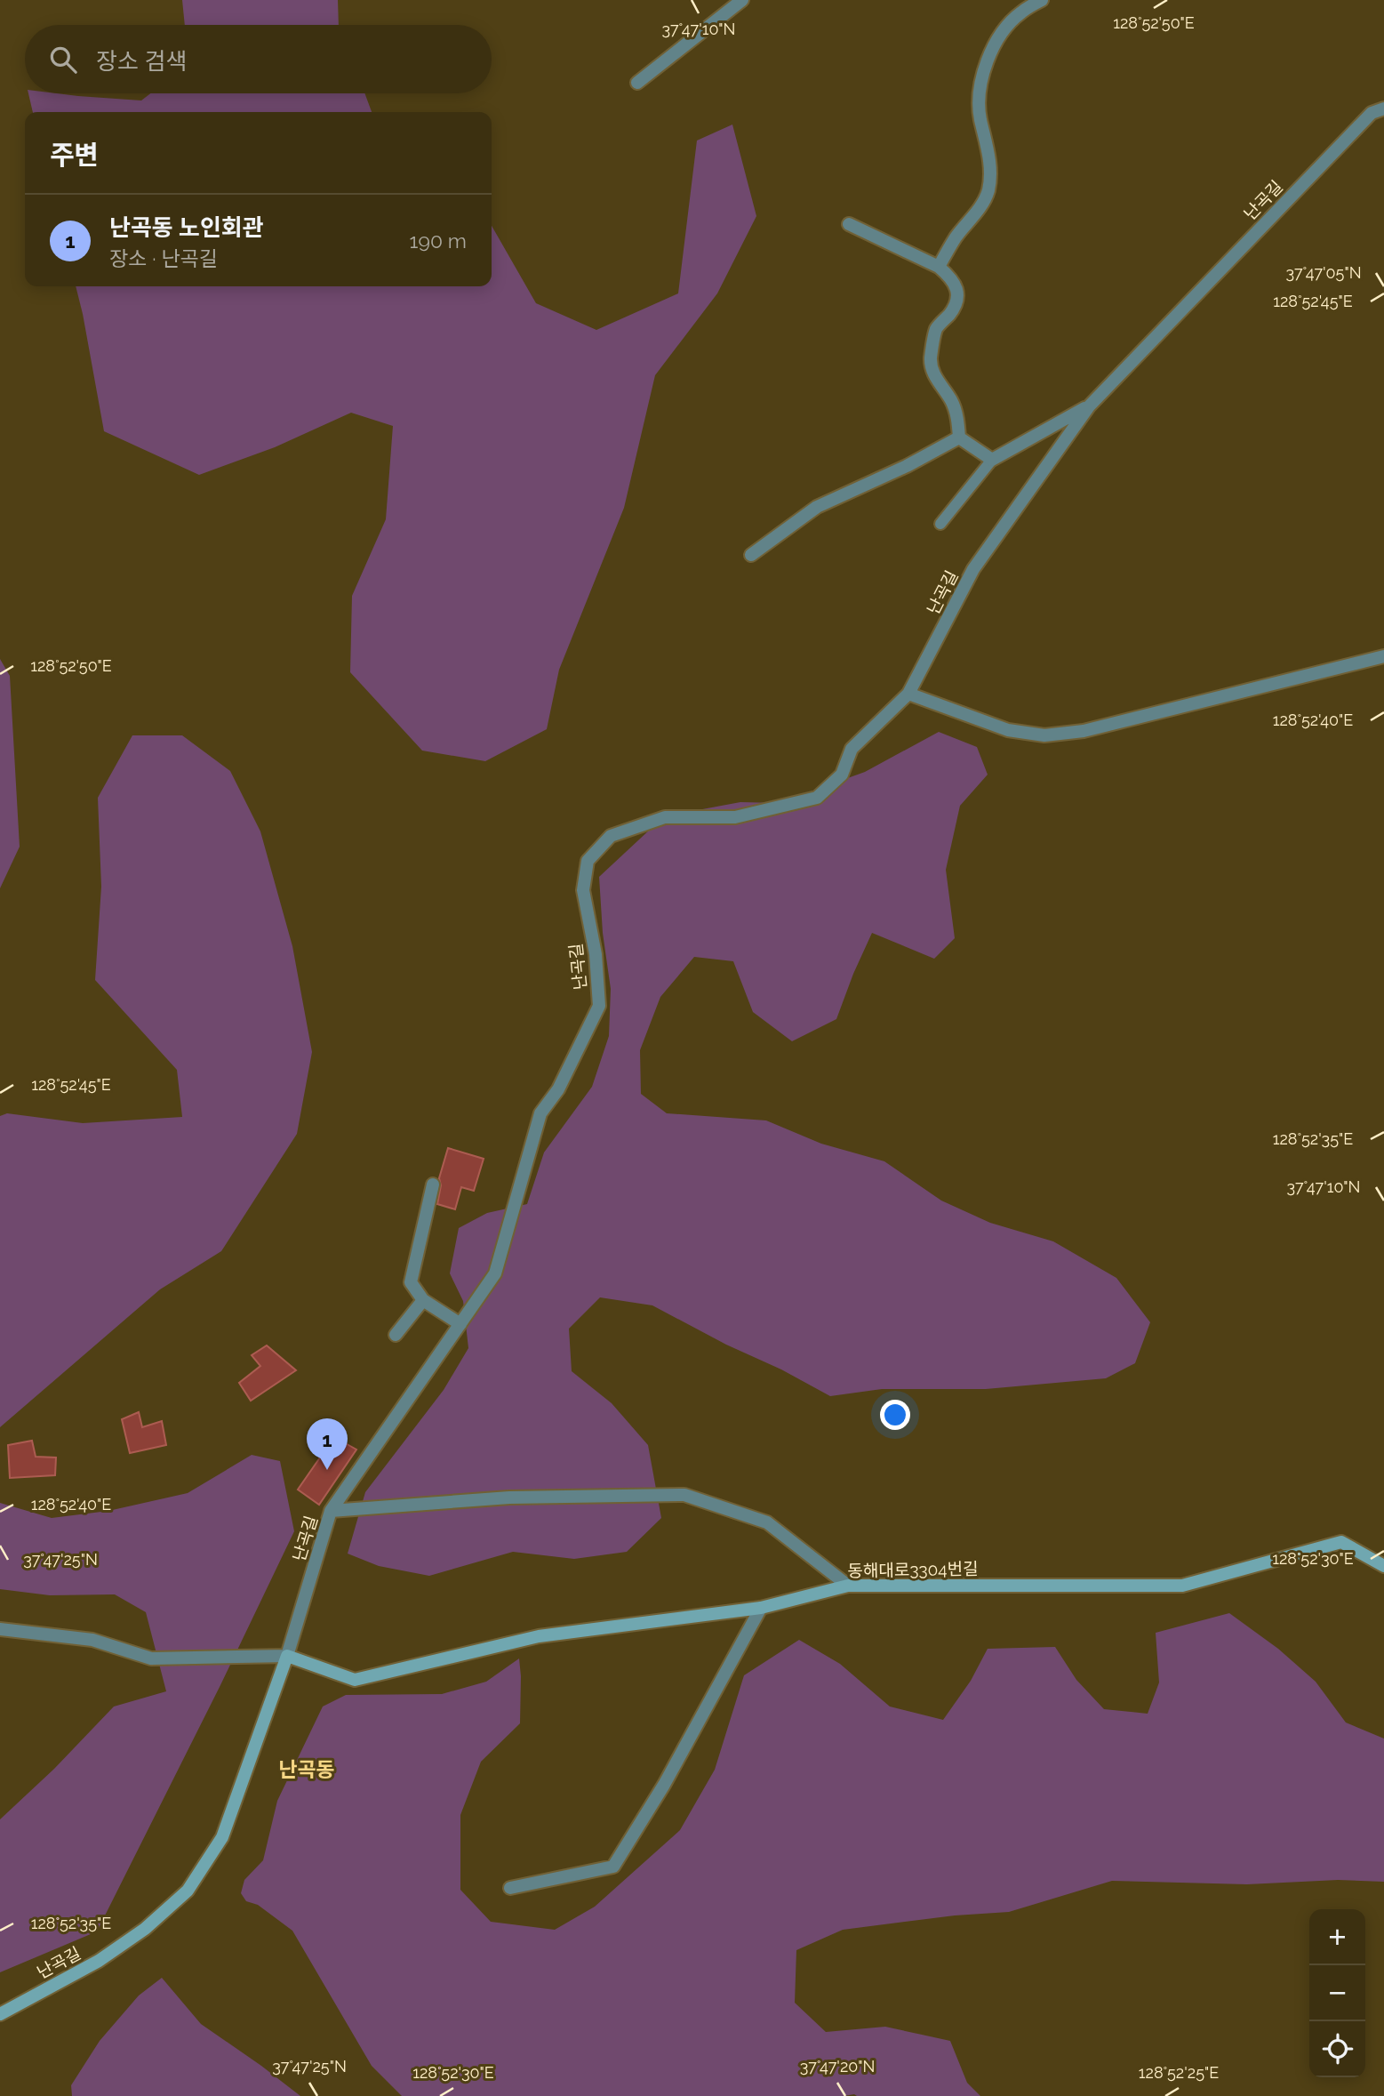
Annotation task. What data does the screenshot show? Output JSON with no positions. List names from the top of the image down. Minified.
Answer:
{"streets":{"street":["난곡길","동해대로3304번길"]},"crossings":[["난곡길","동해대로3304번길"]],"districts":["난곡동"],"page":{"search":"장소 검색","heading":"주변","list":[{"mark":"1","name":"난곡동 노인회관","note":"장소 · 난곡길","value":"190 m"}],"pins":"1","map_buttons":["+","−"]},"coordinates":["128°52'50\"E","37°47'10\"N","37°47'05\"N","128°52'45\"E","128°52'40\"E","128°52'35\"E","128°52'30\"E","37°47'25\"N","37°47'20\"N","128°52'25\"E"]}
